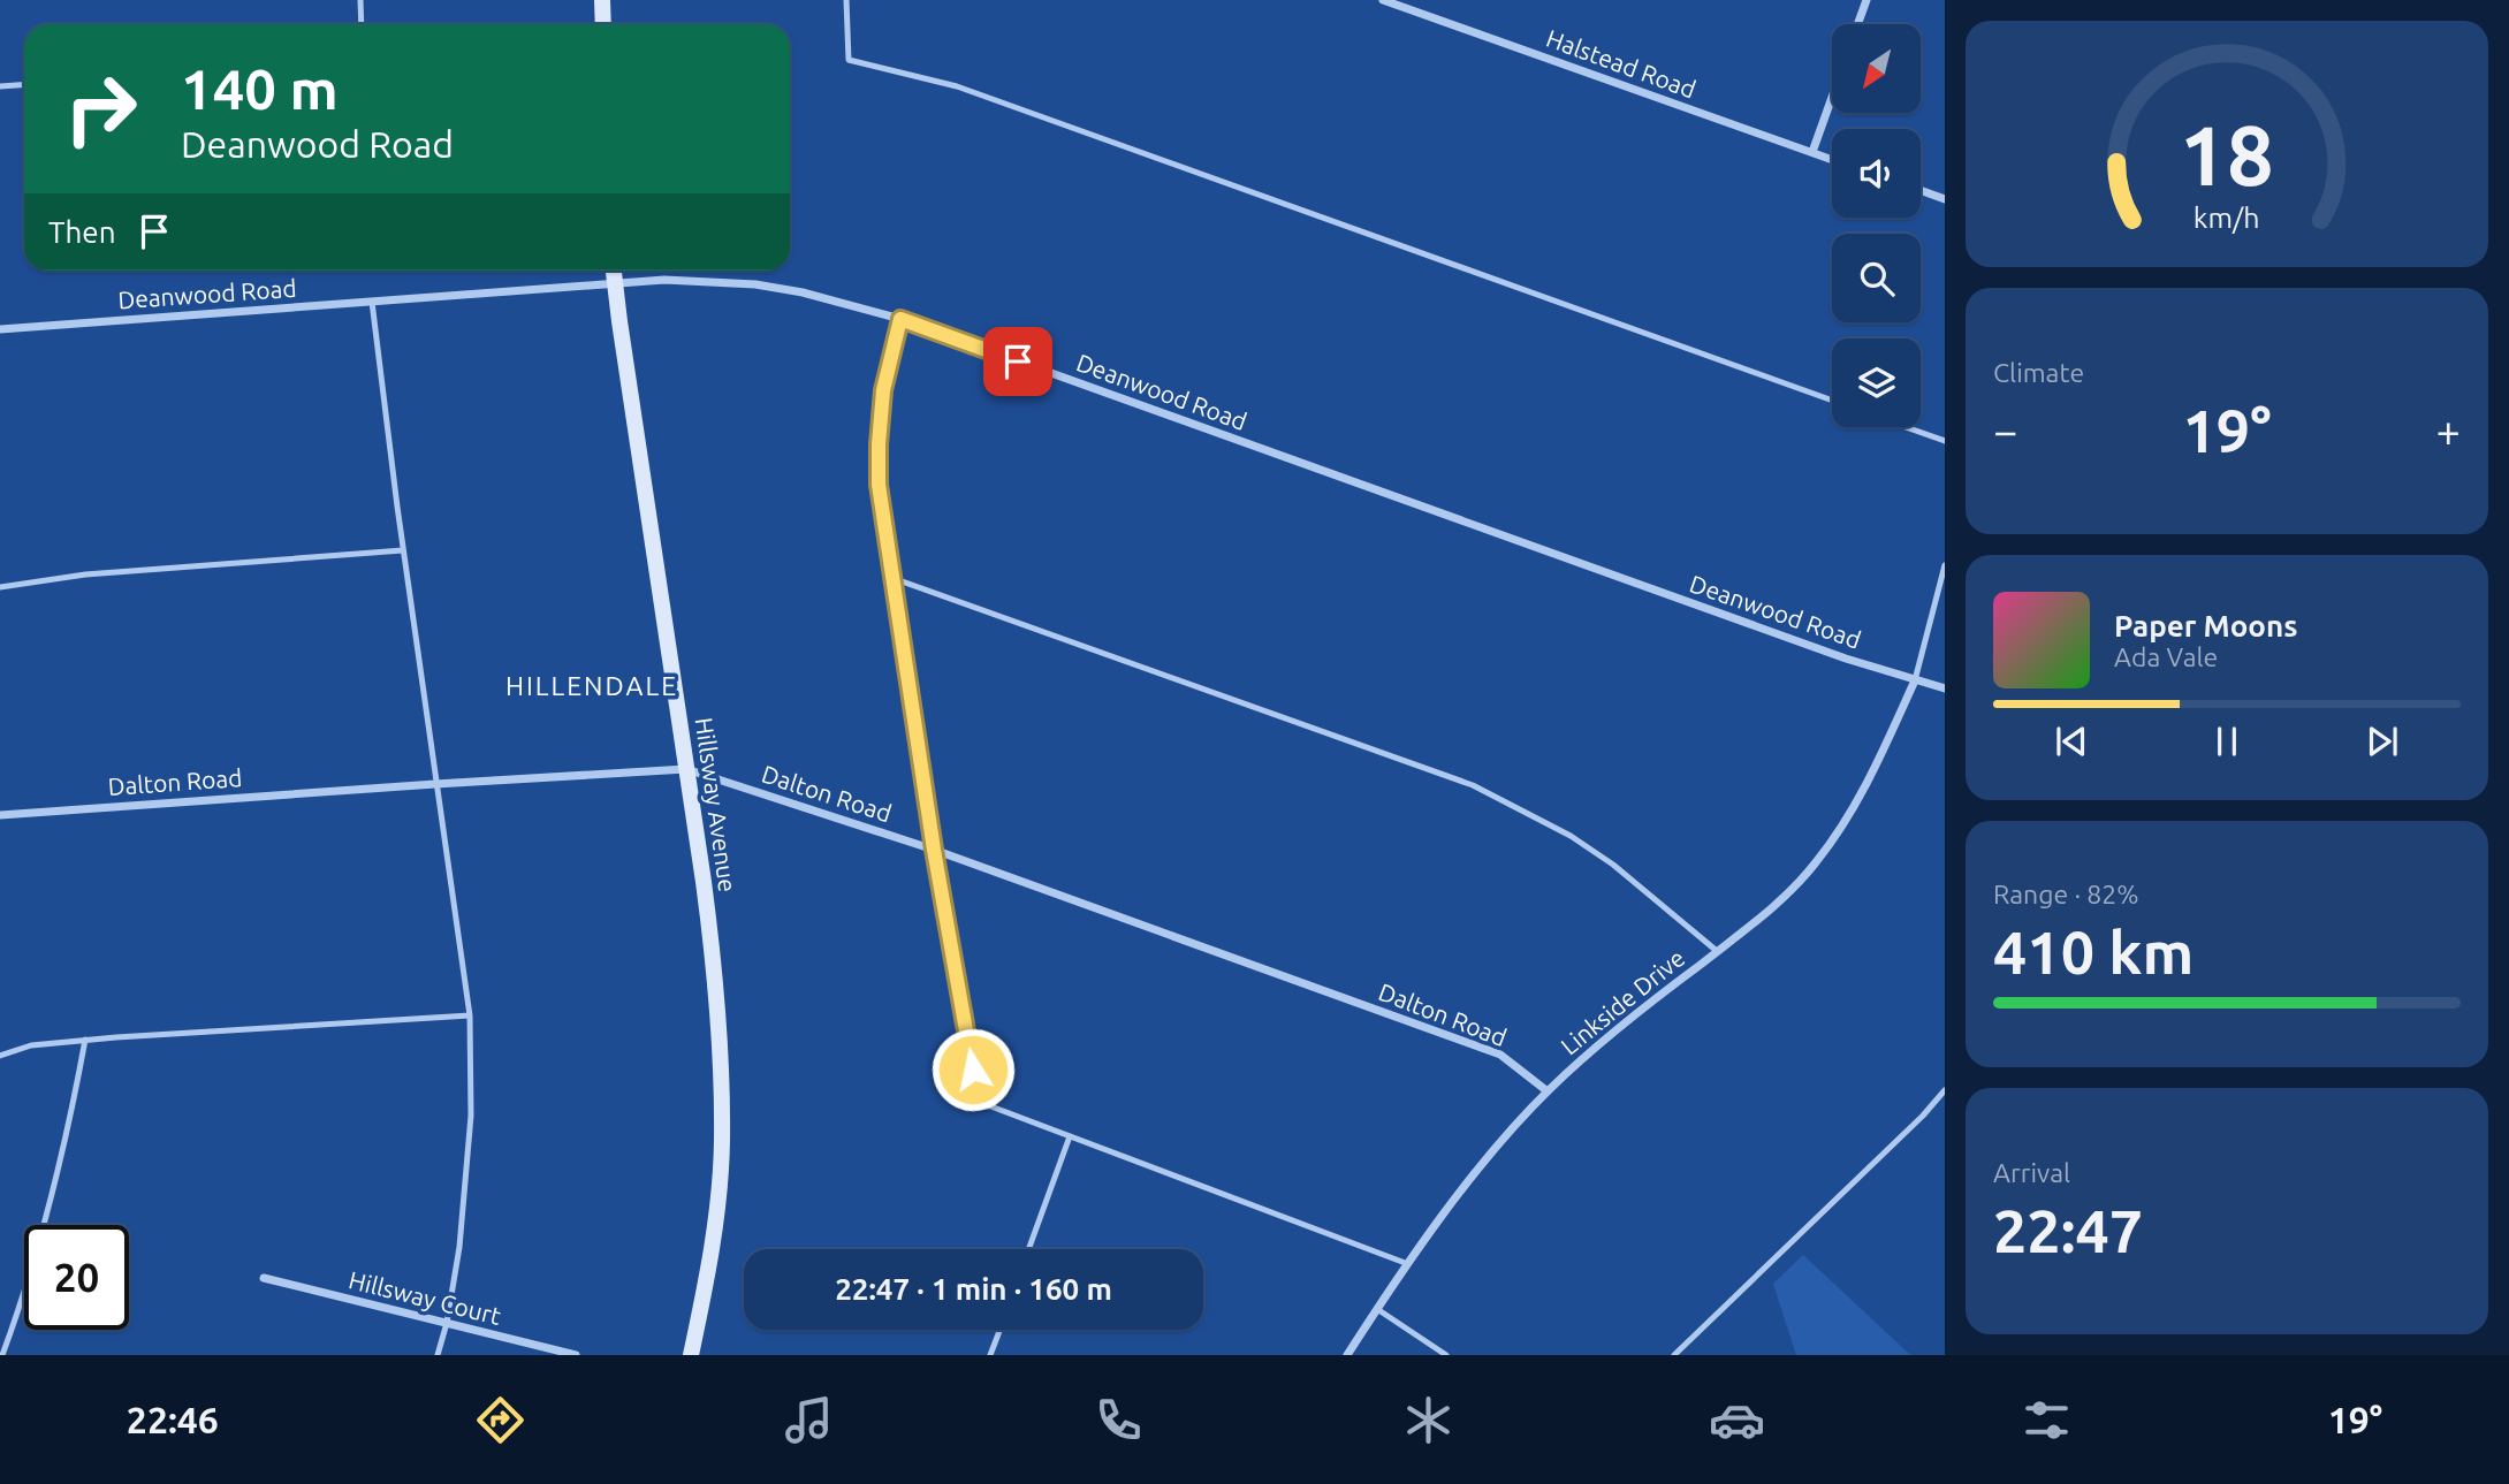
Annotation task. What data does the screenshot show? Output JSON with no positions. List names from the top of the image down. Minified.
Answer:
{"streets":{"street":["Halstead Road","Deanwood Road","Dalton Road","Hillsway Avenue","Linkside Drive","Hillsway Court"]},"crossings":[["Deanwood Road","Hillsway Avenue"],["Deanwood Road","Linkside Drive"],["Dalton Road","Hillsway Avenue"],["Dalton Road","Linkside Drive"]],"districts":["HILLENDALE"],"north":"bottom left","page":{"turn":["140 m","Deanwood Road"],"then":"Then","tile":["Climate",["Range · 82%","410 km"],["Arrival","22:47"]],"heat":["−","19°","+"],"song":["Paper Moons","Ada Vale"],"limit":"20","trip":"22:47 · 1 min · 160 m","tabs":["22:46","19°"],"gauge":["18","km/h"]}}
